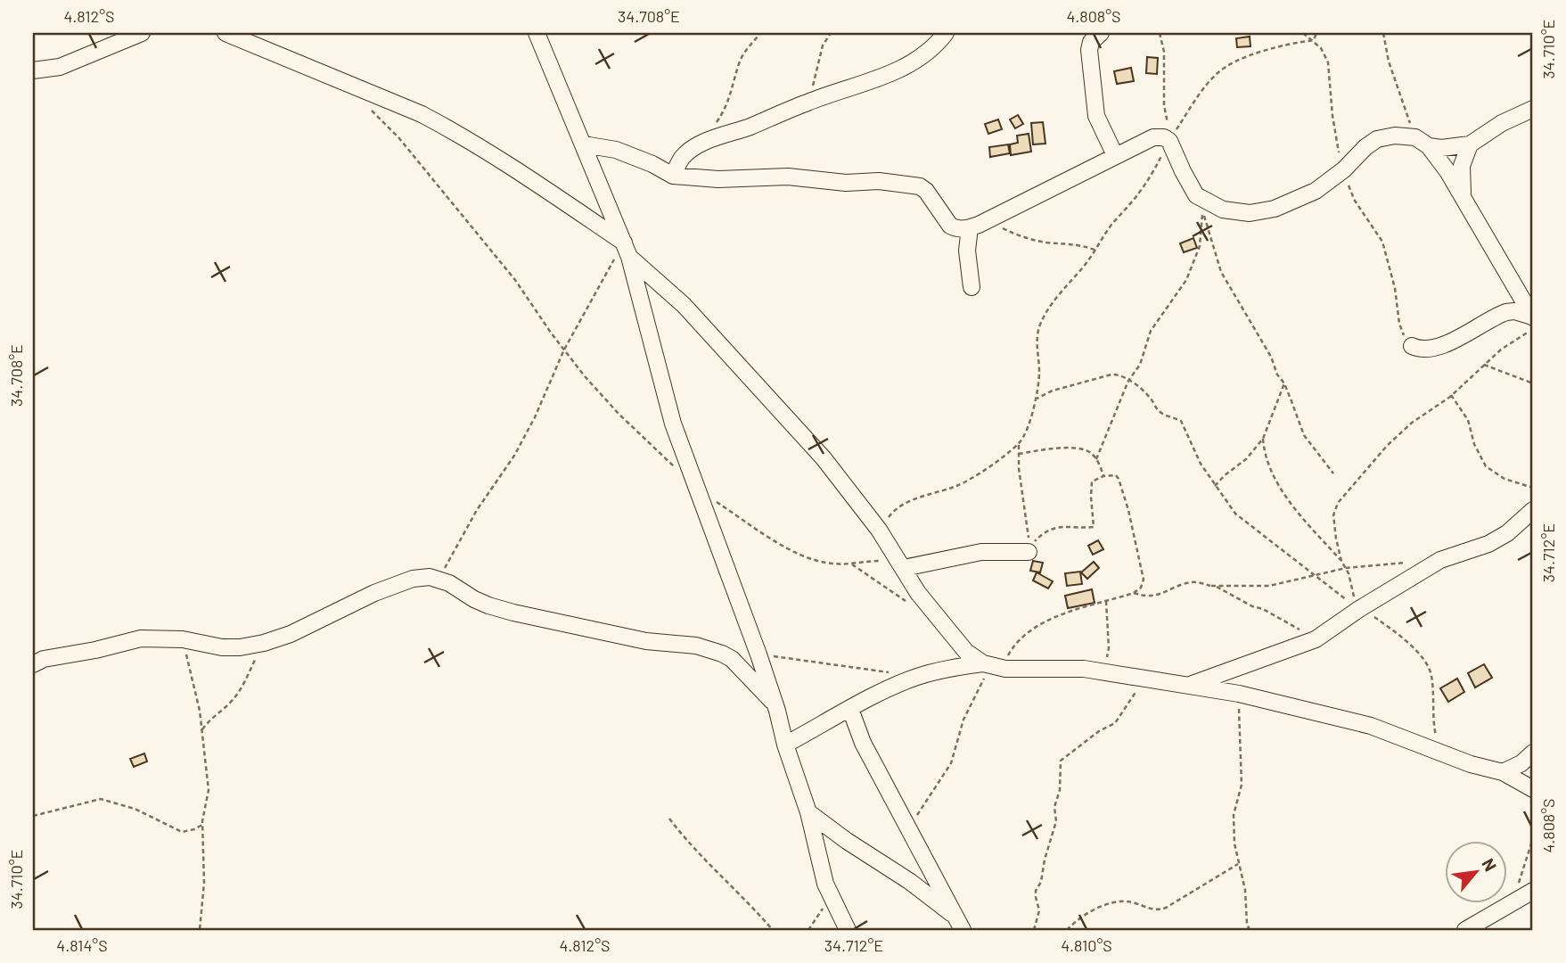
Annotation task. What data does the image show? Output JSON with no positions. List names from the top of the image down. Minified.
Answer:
{"north":"top right","coordinates":["4.812°S","34.708°E","4.808°S","34.710°E","34.712°E","4.814°S","4.810°S"]}
